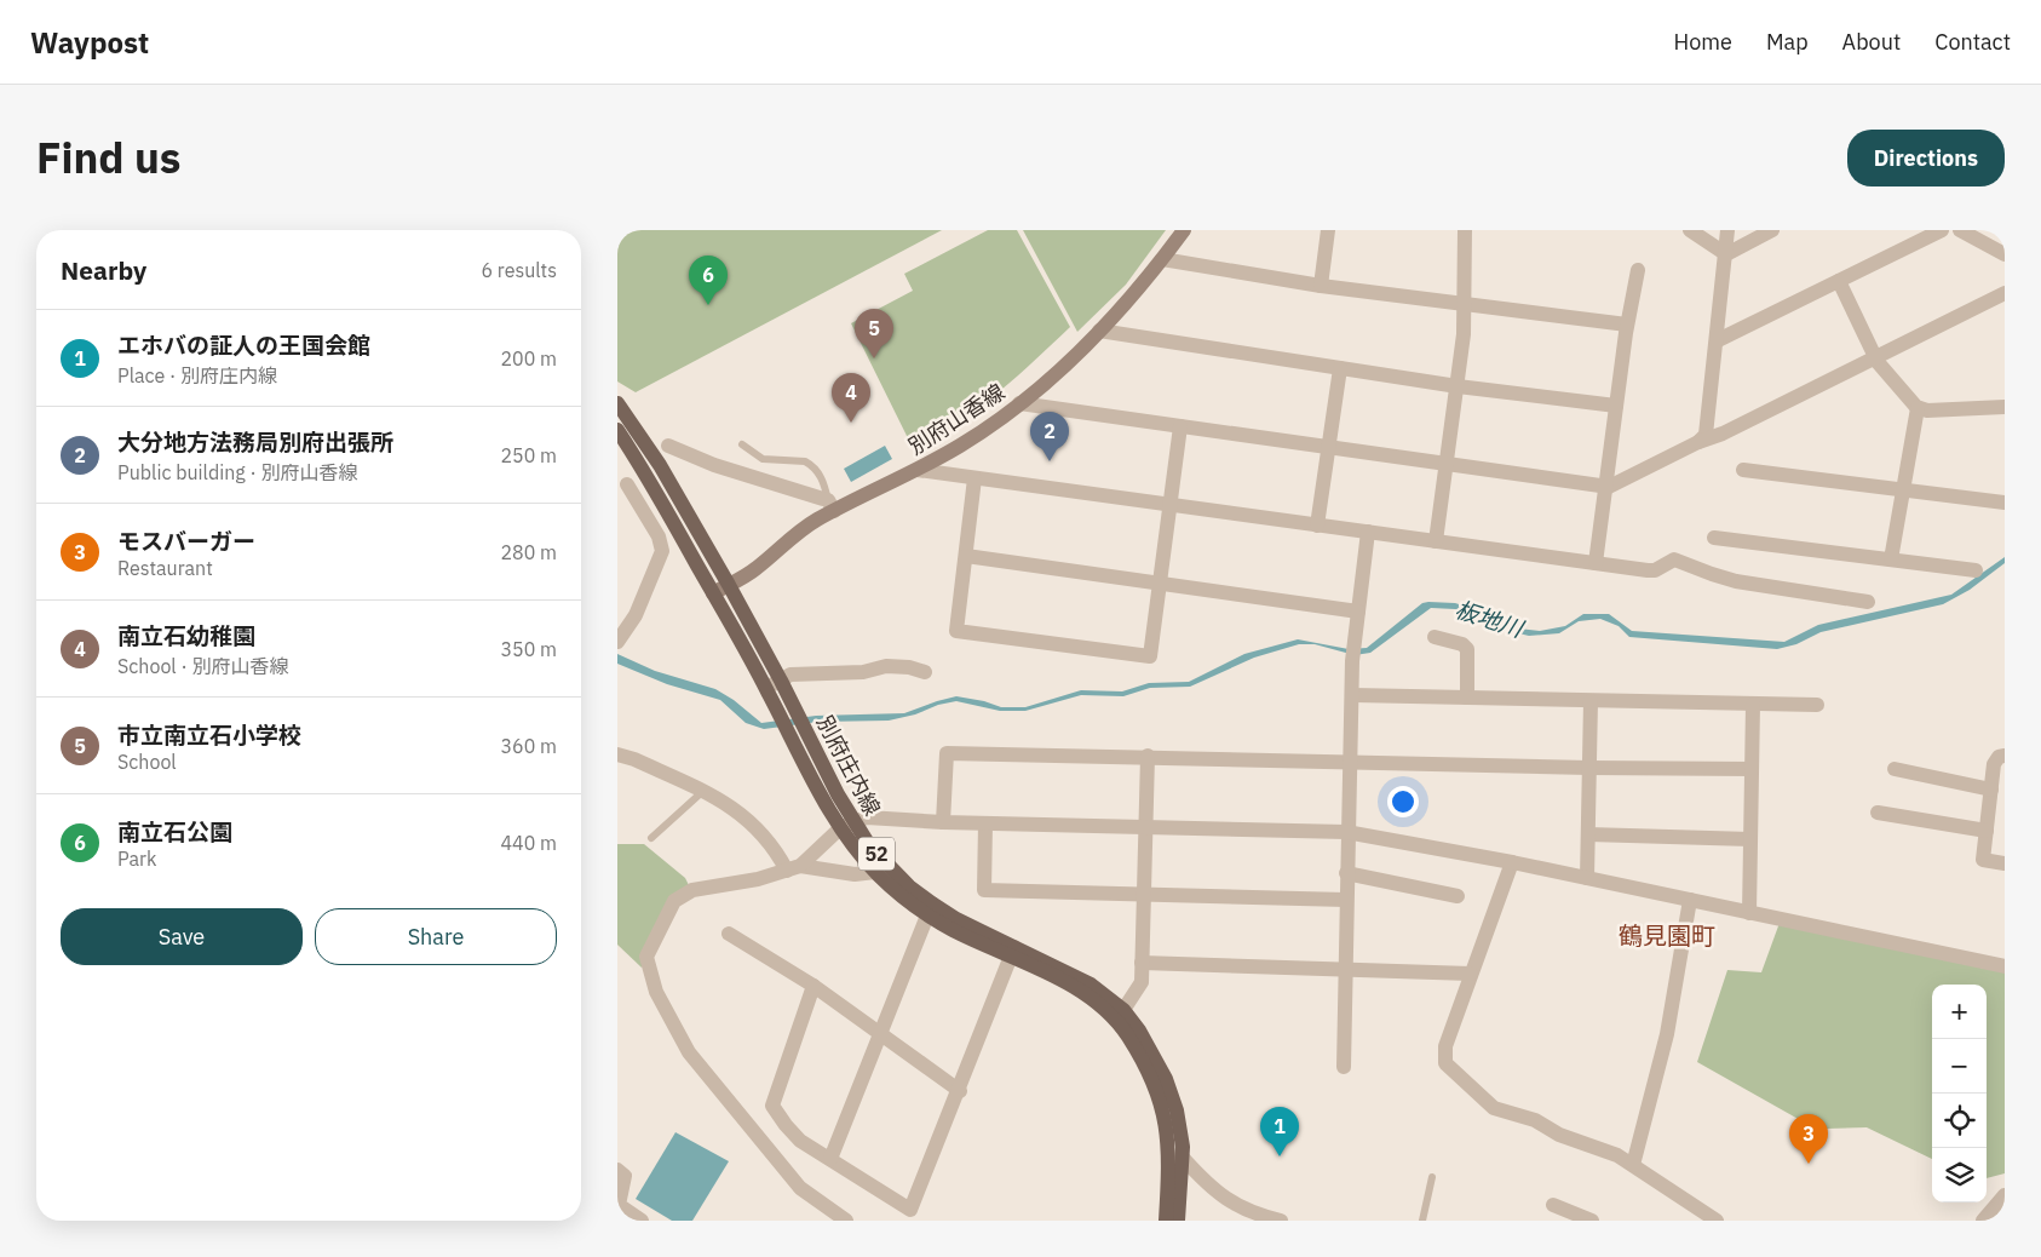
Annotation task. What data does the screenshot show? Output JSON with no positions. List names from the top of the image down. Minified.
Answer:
{"streets":{"main road":["別府山香線","別府庄内線","52"]},"crossings":[["別府山香線","別府庄内線"]],"districts":["鶴見園町"],"water":["板地川"],"page":{"header":"Waypost","nav":["Home","Map","About","Contact"],"title":"Find us","buttons":["Directions",["Save","Share"]],"heading":["Nearby","6 results"],"pins":["6","5","4","2","1","3"],"list":[{"mark":"1","name":"エホバの証人の王国会館","note":"Place · 別府庄内線","value":"200 m"},{"mark":"2","name":"大分地方法務局別府出張所","note":"Public building · 別府山香線","value":"250 m"},{"mark":"3","name":"モスバーガー","note":"Restaurant","value":"280 m"},{"mark":"4","name":"南立石幼稚園","note":"School · 別府山香線","value":"350 m"},{"mark":"5","name":"市立南立石小学校","note":"School","value":"360 m"},{"mark":"6","name":"南立石公園","note":"Park","value":"440 m"}],"map_buttons":["+","−"]}}
